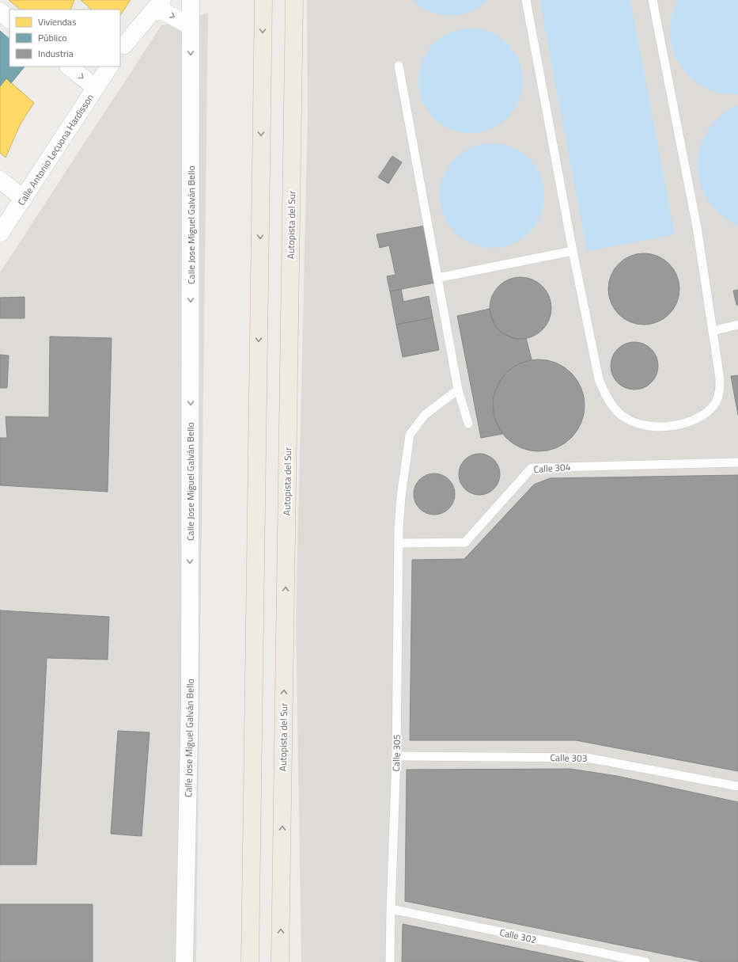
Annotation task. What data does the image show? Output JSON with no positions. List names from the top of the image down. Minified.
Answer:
{"streets":{"highway":["Autopista del Sur"],"street":["Calle Antonio Lecuona Hardisson","Calle Jose Miguel Galván Bello"],"lane":["Calle 304","Calle 305","Calle 303","Calle 302"]},"crossings":[["Calle 304","Calle 305"],["Calle 305","Calle 303"],["Calle 305","Calle 302"]],"one_way":["Calle Jose Miguel Galván Bello"],"legend":["Viviendas","Público","Industria"]}
